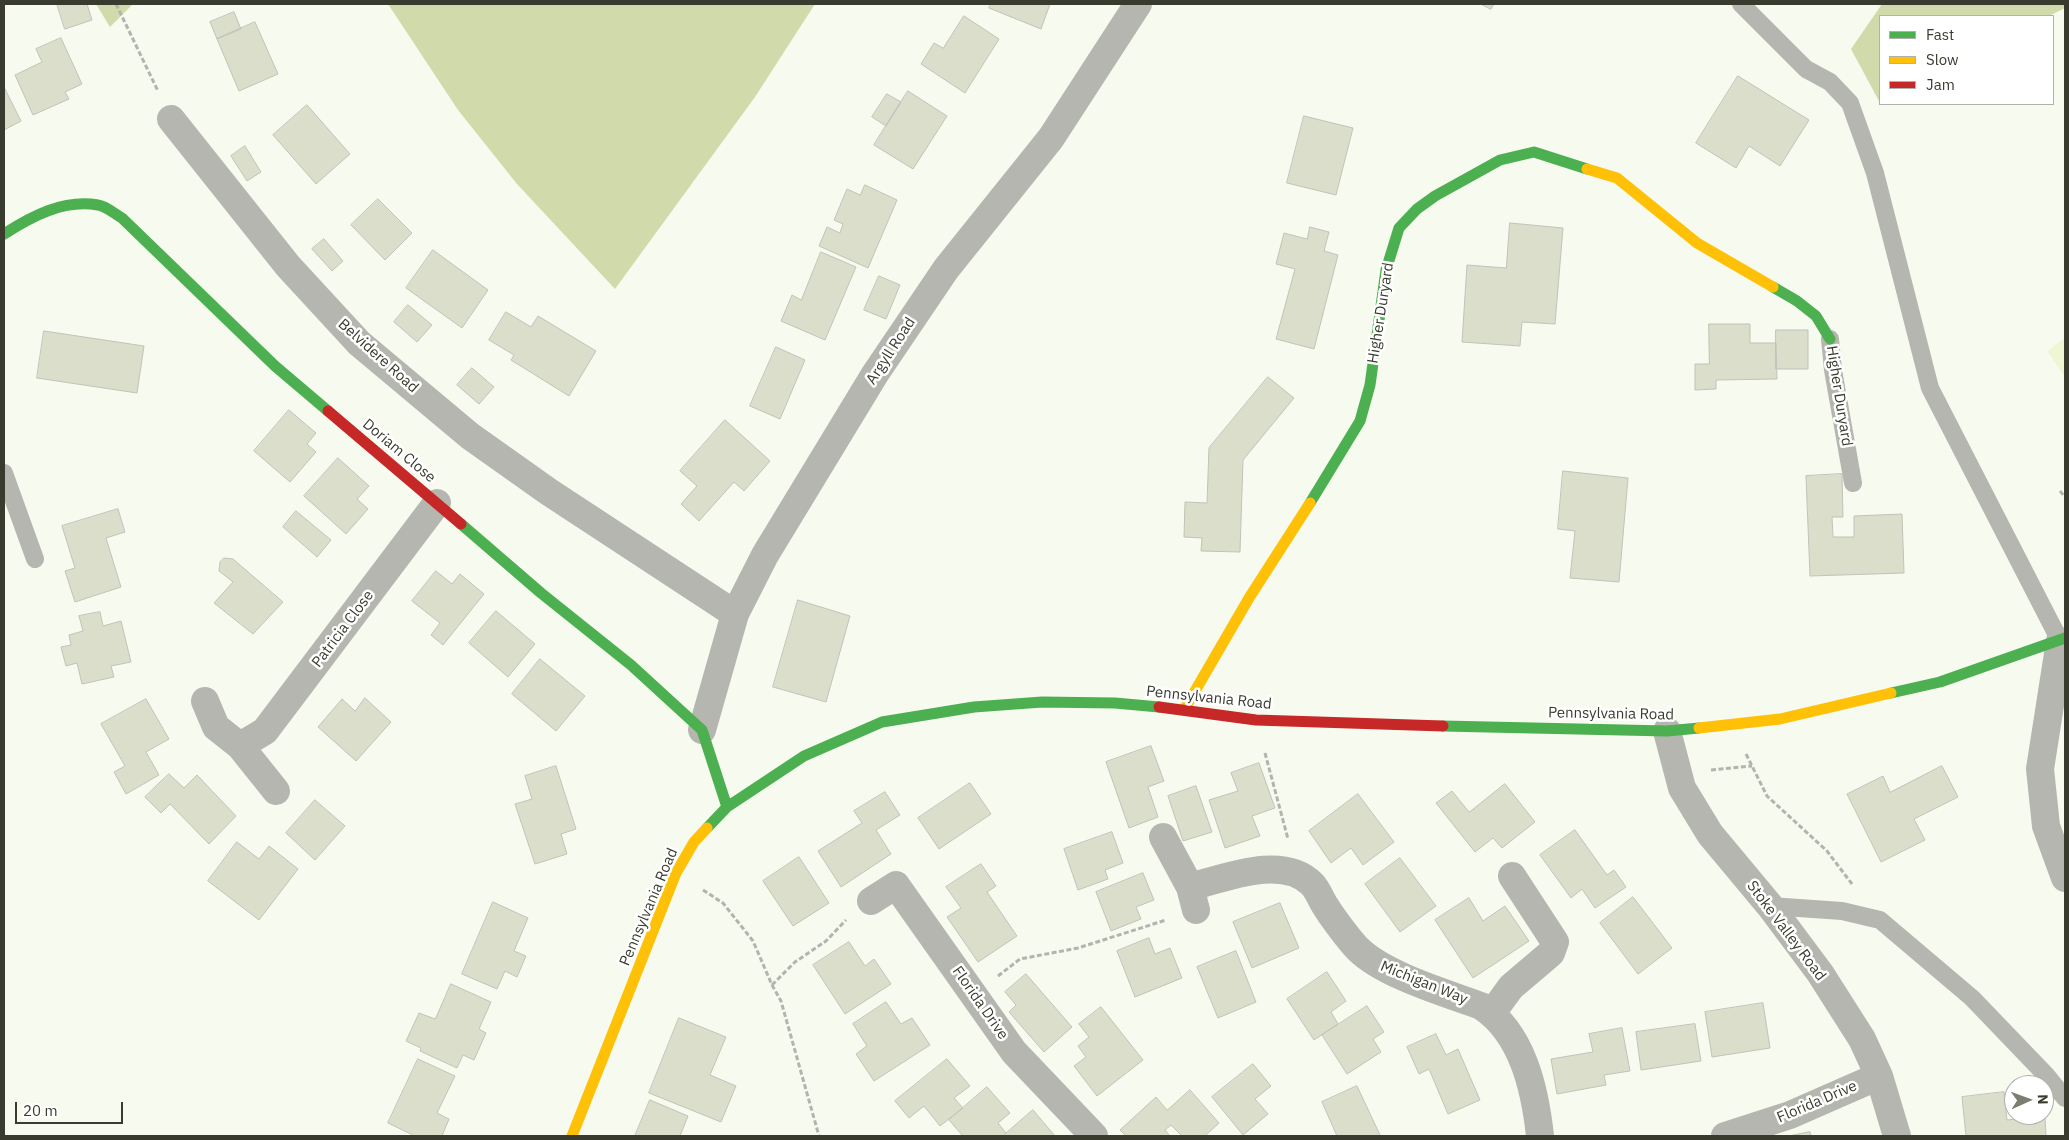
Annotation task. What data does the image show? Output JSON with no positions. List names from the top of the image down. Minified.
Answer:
{"streets":{"street":["Higher Duryard","Argyll Road","Belvidere Road","Doriam Close","Patricia Close","Pennsylvania Road","Stoke Valley Road","Michigan Way","Florida Drive"]},"crossings":[["Higher Duryard","Pennsylvania Road"],["Argyll Road","Belvidere Road"],["Argyll Road","Doriam Close"],["Doriam Close","Patricia Close"],["Doriam Close","Pennsylvania Road"],["Pennsylvania Road","Stoke Valley Road"],["Stoke Valley Road","Florida Drive"]],"legend":["Fast","Slow","Jam"],"scale_bar":"20 m","north":"right"}
